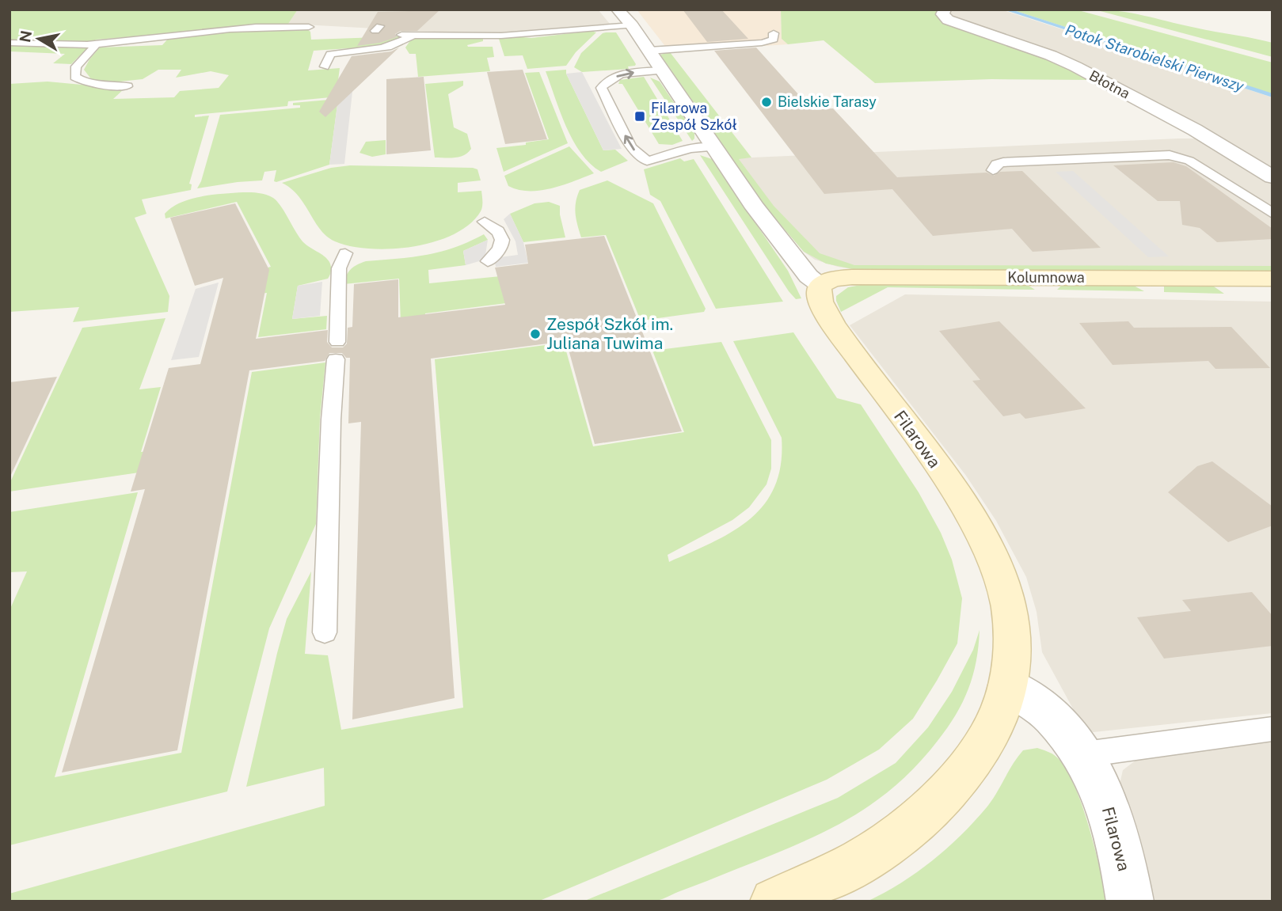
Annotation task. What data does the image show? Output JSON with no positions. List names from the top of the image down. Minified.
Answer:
{"streets":{"street":["Błotna","Kolumnowa","Filarowa"]},"crossings":[["Kolumnowa","Filarowa"]],"water":["Potok Starobielski Pierwszy"],"places":{"other":["Bielskie Tarasy","Zespół Szkół im. Juliana Tuwima"],"transit":["Filarowa Zespół Szkół"]},"north":"left"}
